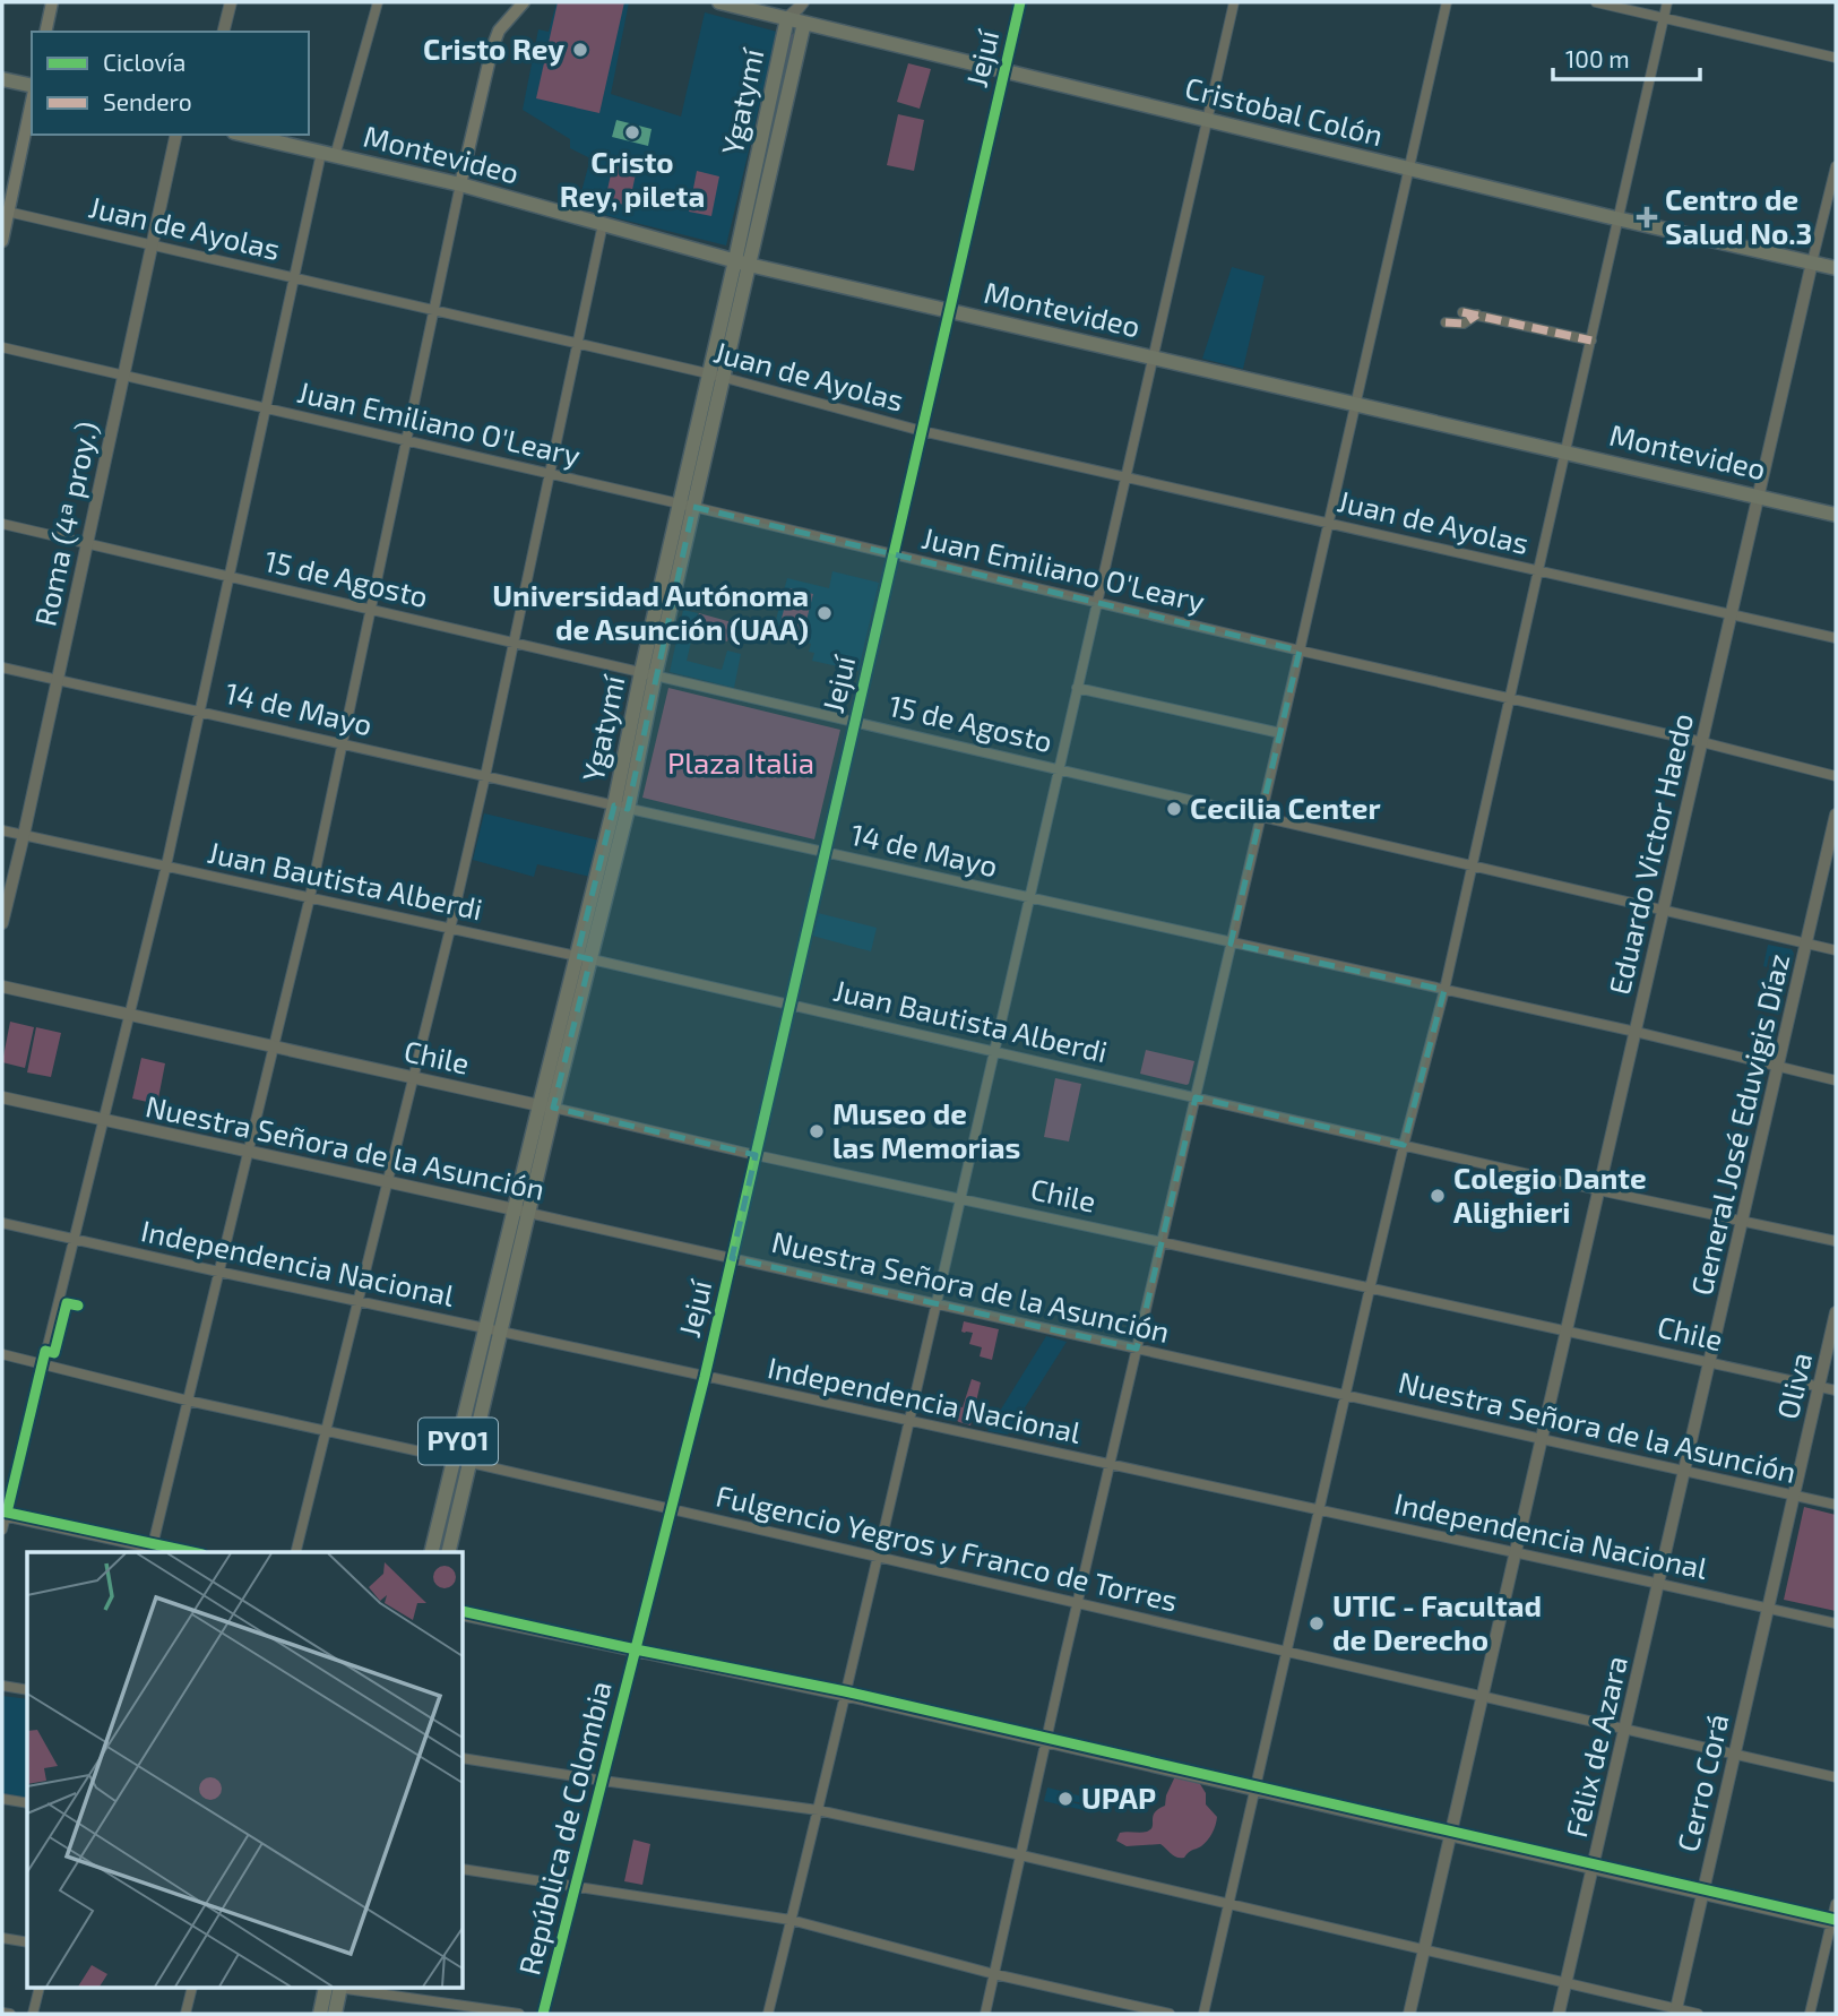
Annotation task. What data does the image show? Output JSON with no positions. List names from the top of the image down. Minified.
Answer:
{"streets":{"main road":["Ygatymí","Cristobal Colón","Montevideo","PY01"],"street":["Jejuí","Juan de Ayolas","Juan Emiliano O'Leary","Roma (4ª proy.)","15 de Agosto","14 de Mayo","Eduardo Victor Haedo","Juan Bautista Alberdi","Chile","General José Eduvigis Díaz","Nuestra Señora de la Asunción","Independencia Nacional","Oliva","Fulgencio Yegros y Franco de Torres","Félix de Azara","Cerro Corá","República de Colombia"]},"crossings":[["Jejuí","Cristobal Colón"],["Jejuí","Montevideo"],["Jejuí","Juan de Ayolas"],["Jejuí","Juan Emiliano O'Leary"],["Jejuí","15 de Agosto"],["Jejuí","14 de Mayo"],["Jejuí","Juan Bautista Alberdi"],["Jejuí","Chile"],["Jejuí","Nuestra Señora de la Asunción"],["Jejuí","Independencia Nacional"],["Jejuí","República de Colombia"],["Ygatymí","Cristobal Colón"],["Ygatymí","Montevideo"],["Ygatymí","Juan de Ayolas"],["Ygatymí","Juan Emiliano O'Leary"],["Ygatymí","15 de Agosto"],["Ygatymí","14 de Mayo"],["Ygatymí","Juan Bautista Alberdi"],["Ygatymí","Chile"],["Ygatymí","Nuestra Señora de la Asunción"],["Ygatymí","Independencia Nacional"],["Ygatymí","PY01"],["Cristobal Colón","Eduardo Victor Haedo"],["Montevideo","Eduardo Victor Haedo"],["Juan de Ayolas","Roma (4ª proy.)"],["Juan de Ayolas","Eduardo Victor Haedo"],["Juan Emiliano O'Leary","Roma (4ª proy.)"],["Juan Emiliano O'Leary","Eduardo Victor Haedo"],["Roma (4ª proy.)","15 de Agosto"],["Roma (4ª proy.)","14 de Mayo"],["Roma (4ª proy.)","Juan Bautista Alberdi"],["15 de Agosto","Eduardo Victor Haedo"],["15 de Agosto","General José Eduvigis Díaz"],["14 de Mayo","Eduardo Victor Haedo"],["14 de Mayo","General José Eduvigis Díaz"],["Eduardo Victor Haedo","Juan Bautista Alberdi"],["Eduardo Victor Haedo","Chile"],["Eduardo Victor Haedo","Nuestra Señora de la Asunción"],["Eduardo Victor Haedo","Independencia Nacional"],["Eduardo Victor Haedo","Fulgencio Yegros y Franco de Torres"],["Juan Bautista Alberdi","General José Eduvigis Díaz"],["Chile","General José Eduvigis Díaz"],["Chile","Oliva"],["General José Eduvigis Díaz","Nuestra Señora de la Asunción"],["General José Eduvigis Díaz","Independencia Nacional"],["General José Eduvigis Díaz","Félix de Azara"],["Nuestra Señora de la Asunción","Oliva"],["Independencia Nacional","Oliva"],["Independencia Nacional","PY01"],["Independencia Nacional","Félix de Azara"],["Independencia Nacional","Cerro Corá"],["Independencia Nacional","República de Colombia"],["Oliva","Cerro Corá"],["PY01","Fulgencio Yegros y Franco de Torres"],["Fulgencio Yegros y Franco de Torres","Félix de Azara"],["Fulgencio Yegros y Franco de Torres","Cerro Corá"],["Fulgencio Yegros y Franco de Torres","República de Colombia"]],"parks":["Plaza Italia"],"places":{"other":["Cristo Rey","Cristo Rey, pileta","Universidad Autónoma de Asunción (UAA)","Cecilia Center","Museo de las Memorias","Colegio Dante Alighieri","UTIC - Facultad de Derecho","UPAP"],"health":["Centro de Salud No.3"]},"legend":["Ciclovía","Sendero"],"scale_bar":"100 m"}
